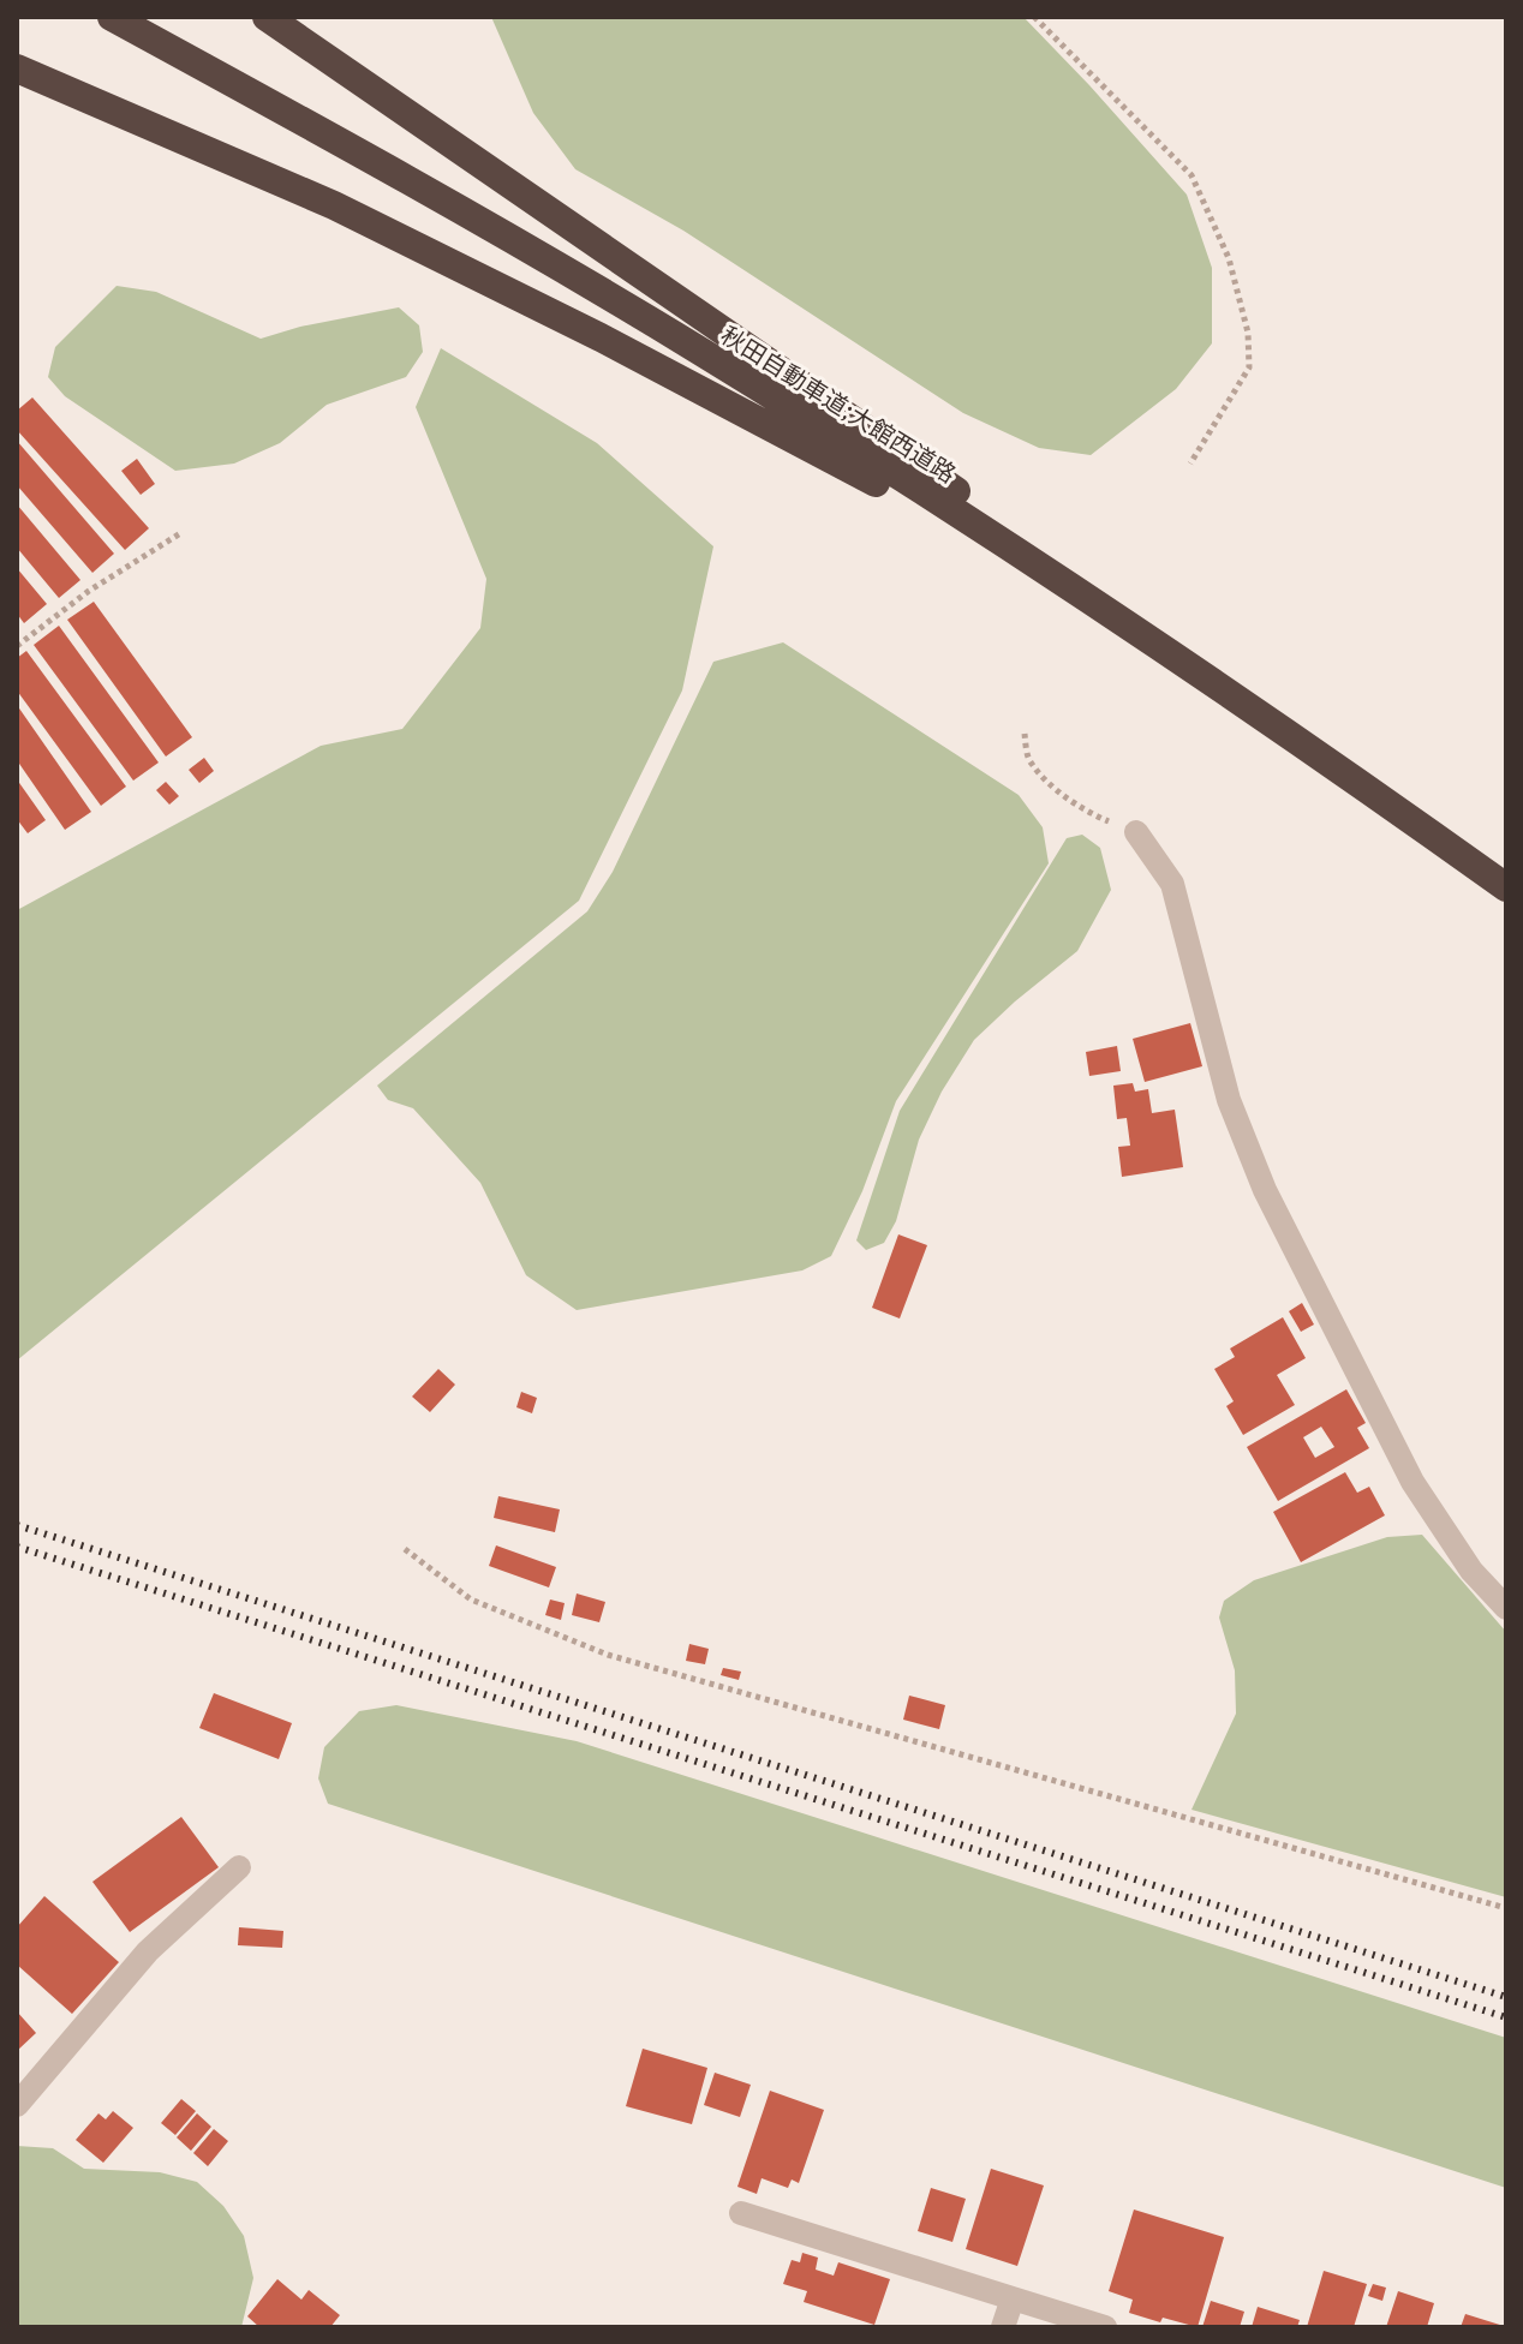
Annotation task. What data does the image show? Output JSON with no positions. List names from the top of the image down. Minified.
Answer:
{"streets":{"highway":["秋田自動車道;大館西道路"]}}
